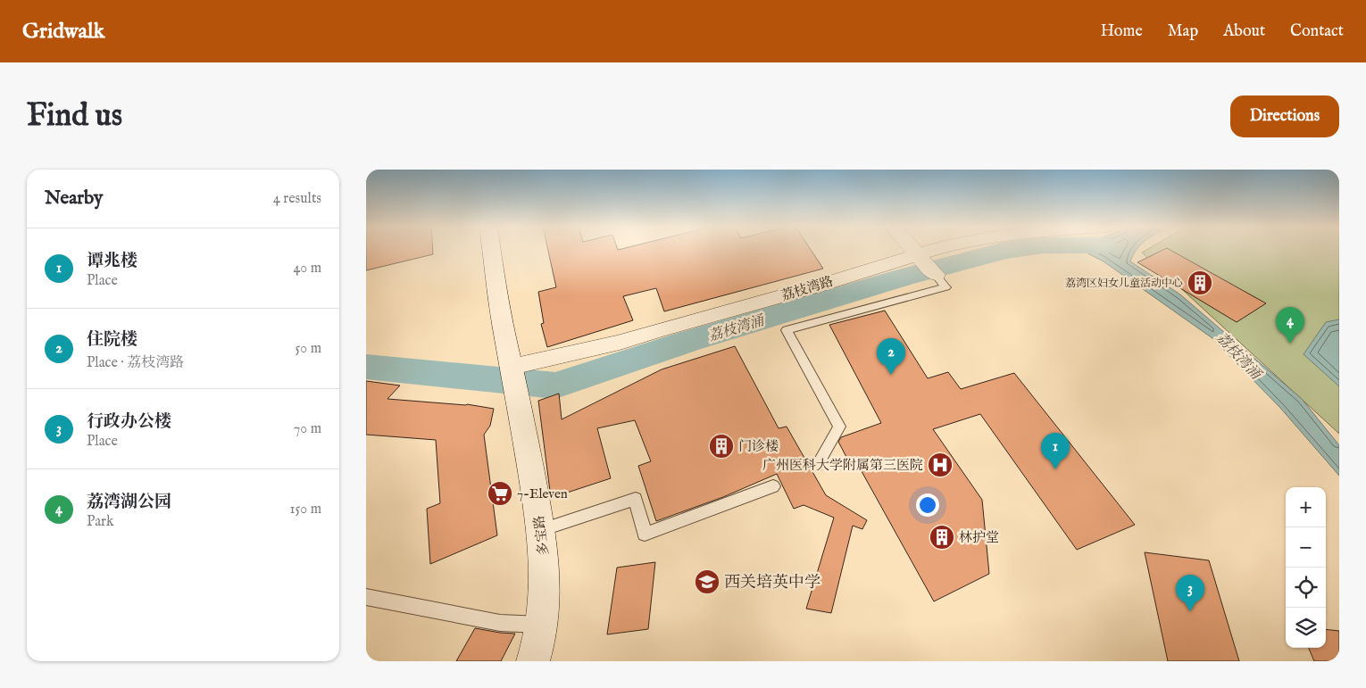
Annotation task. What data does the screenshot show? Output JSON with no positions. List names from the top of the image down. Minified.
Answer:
{"streets":{"street":["荔枝湾路","多宝路"]},"crossings":[["荔枝湾路","多宝路"]],"water":["荔枝湾涌"],"places":{"building":["荔湾区妇女儿童活动中心","门诊楼","林护堂"],"hospital":["广州医科大学附属第三医院"],"supermarket":["7-Eleven"],"school or university":["西关培英中学"]},"page":{"header":"Gridwalk","nav":["Home","Map","About","Contact"],"buttons":"Directions","title":"Find us","heading":["Nearby","4 results"],"list":[{"mark":"1","name":"谭兆楼","note":"Place","value":"40 m"},{"mark":"2","name":"住院楼","note":"Place · 荔枝湾路","value":"50 m"},{"mark":"3","name":"行政办公楼","note":"Place","value":"70 m"},{"mark":"4","name":"荔湾湖公园","note":"Park","value":"150 m"}],"pins":["4","2","1","3"],"map_buttons":["+","−"]}}
